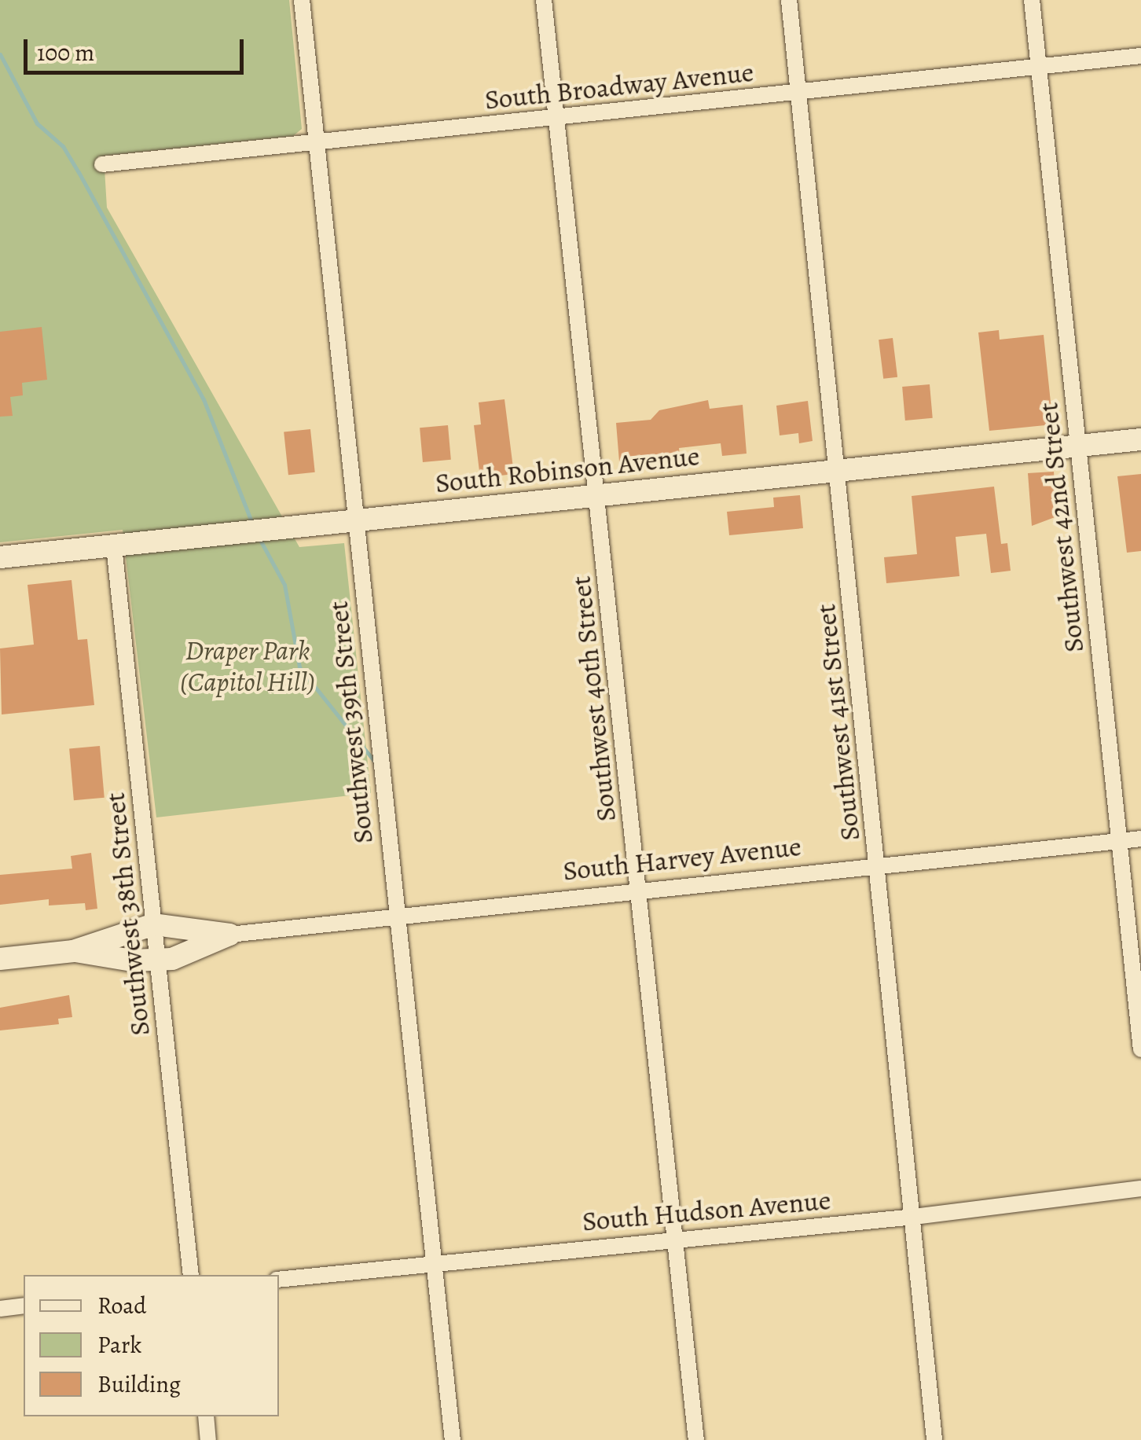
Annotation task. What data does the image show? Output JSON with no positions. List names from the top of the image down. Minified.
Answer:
{"streets":{"street":["South Broadway Avenue","South Robinson Avenue","Southwest 42nd Street","Southwest 40th Street","Southwest 39th Street","Southwest 41st Street","South Harvey Avenue","Southwest 38th Street","South Hudson Avenue"]},"crossings":[["South Broadway Avenue","Southwest 42nd Street"],["South Broadway Avenue","Southwest 40th Street"],["South Broadway Avenue","Southwest 39th Street"],["South Broadway Avenue","Southwest 41st Street"],["South Robinson Avenue","Southwest 42nd Street"],["South Robinson Avenue","Southwest 40th Street"],["South Robinson Avenue","Southwest 39th Street"],["South Robinson Avenue","Southwest 41st Street"],["South Robinson Avenue","Southwest 38th Street"],["Southwest 42nd Street","South Harvey Avenue"],["Southwest 40th Street","South Harvey Avenue"],["Southwest 40th Street","South Hudson Avenue"],["Southwest 39th Street","South Harvey Avenue"],["Southwest 39th Street","South Hudson Avenue"],["Southwest 41st Street","South Harvey Avenue"],["Southwest 41st Street","South Hudson Avenue"],["South Harvey Avenue","Southwest 38th Street"]],"parks":["Draper Park (Capitol Hill)"],"legend":["Road","Park","Building"],"scale_bar":"100 m"}
